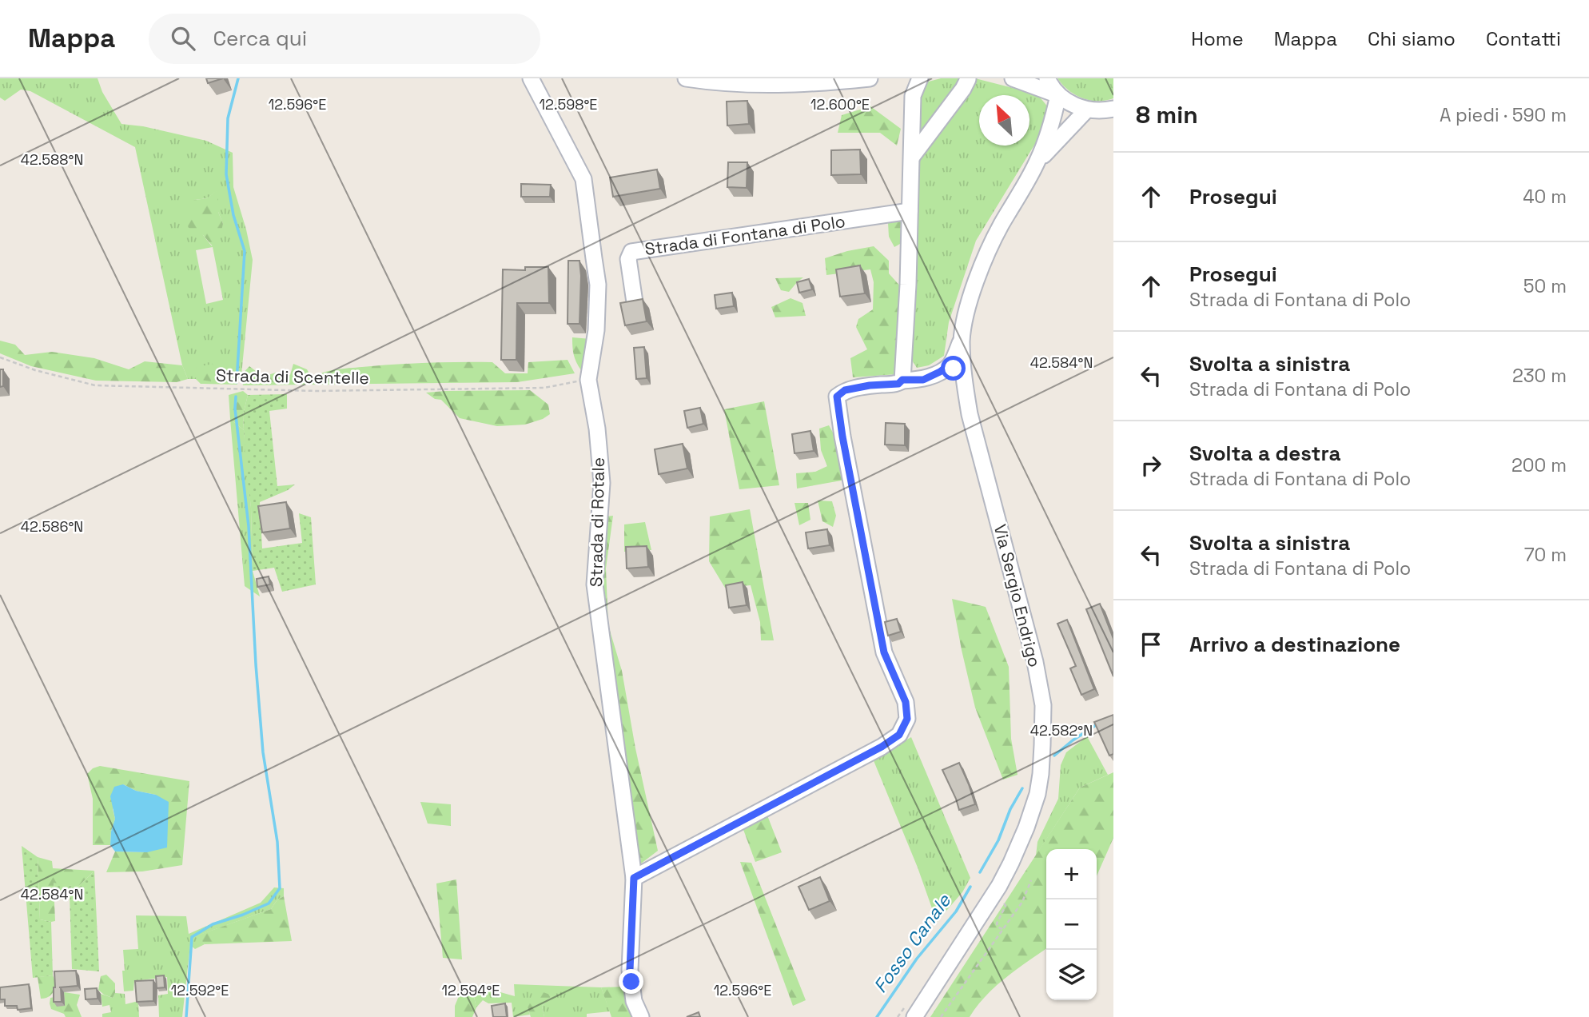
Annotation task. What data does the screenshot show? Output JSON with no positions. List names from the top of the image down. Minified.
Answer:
{"streets":{"street":["Strada di Fontana di Polo","Strada di Rotale","Via Sergio Endrigo"],"path":["Strada di Scentelle"]},"crossings":[["Strada di Scentelle","Strada di Rotale"]],"water":["Fosso Canale"],"north":"top left","page":{"header":"Mappa","search":"Cerca qui","nav":["Home","Mappa","Chi siamo","Contatti"],"heading":["8 min","A piedi · 590 m"],"list":[["Prosegui","40 m"],["Prosegui","Strada di Fontana di Polo","50 m"],["Svolta a sinistra","Strada di Fontana di Polo","230 m"],["Svolta a destra","Strada di Fontana di Polo","200 m"],["Svolta a sinistra","Strada di Fontana di Polo","70 m"],"Arrivo a destinazione"],"map_buttons":["+","−"]},"coordinates":["12.596°E","12.598°E","12.600°E","42.588°N","42.584°N","42.586°N","42.582°N","12.592°E","12.594°E"]}
